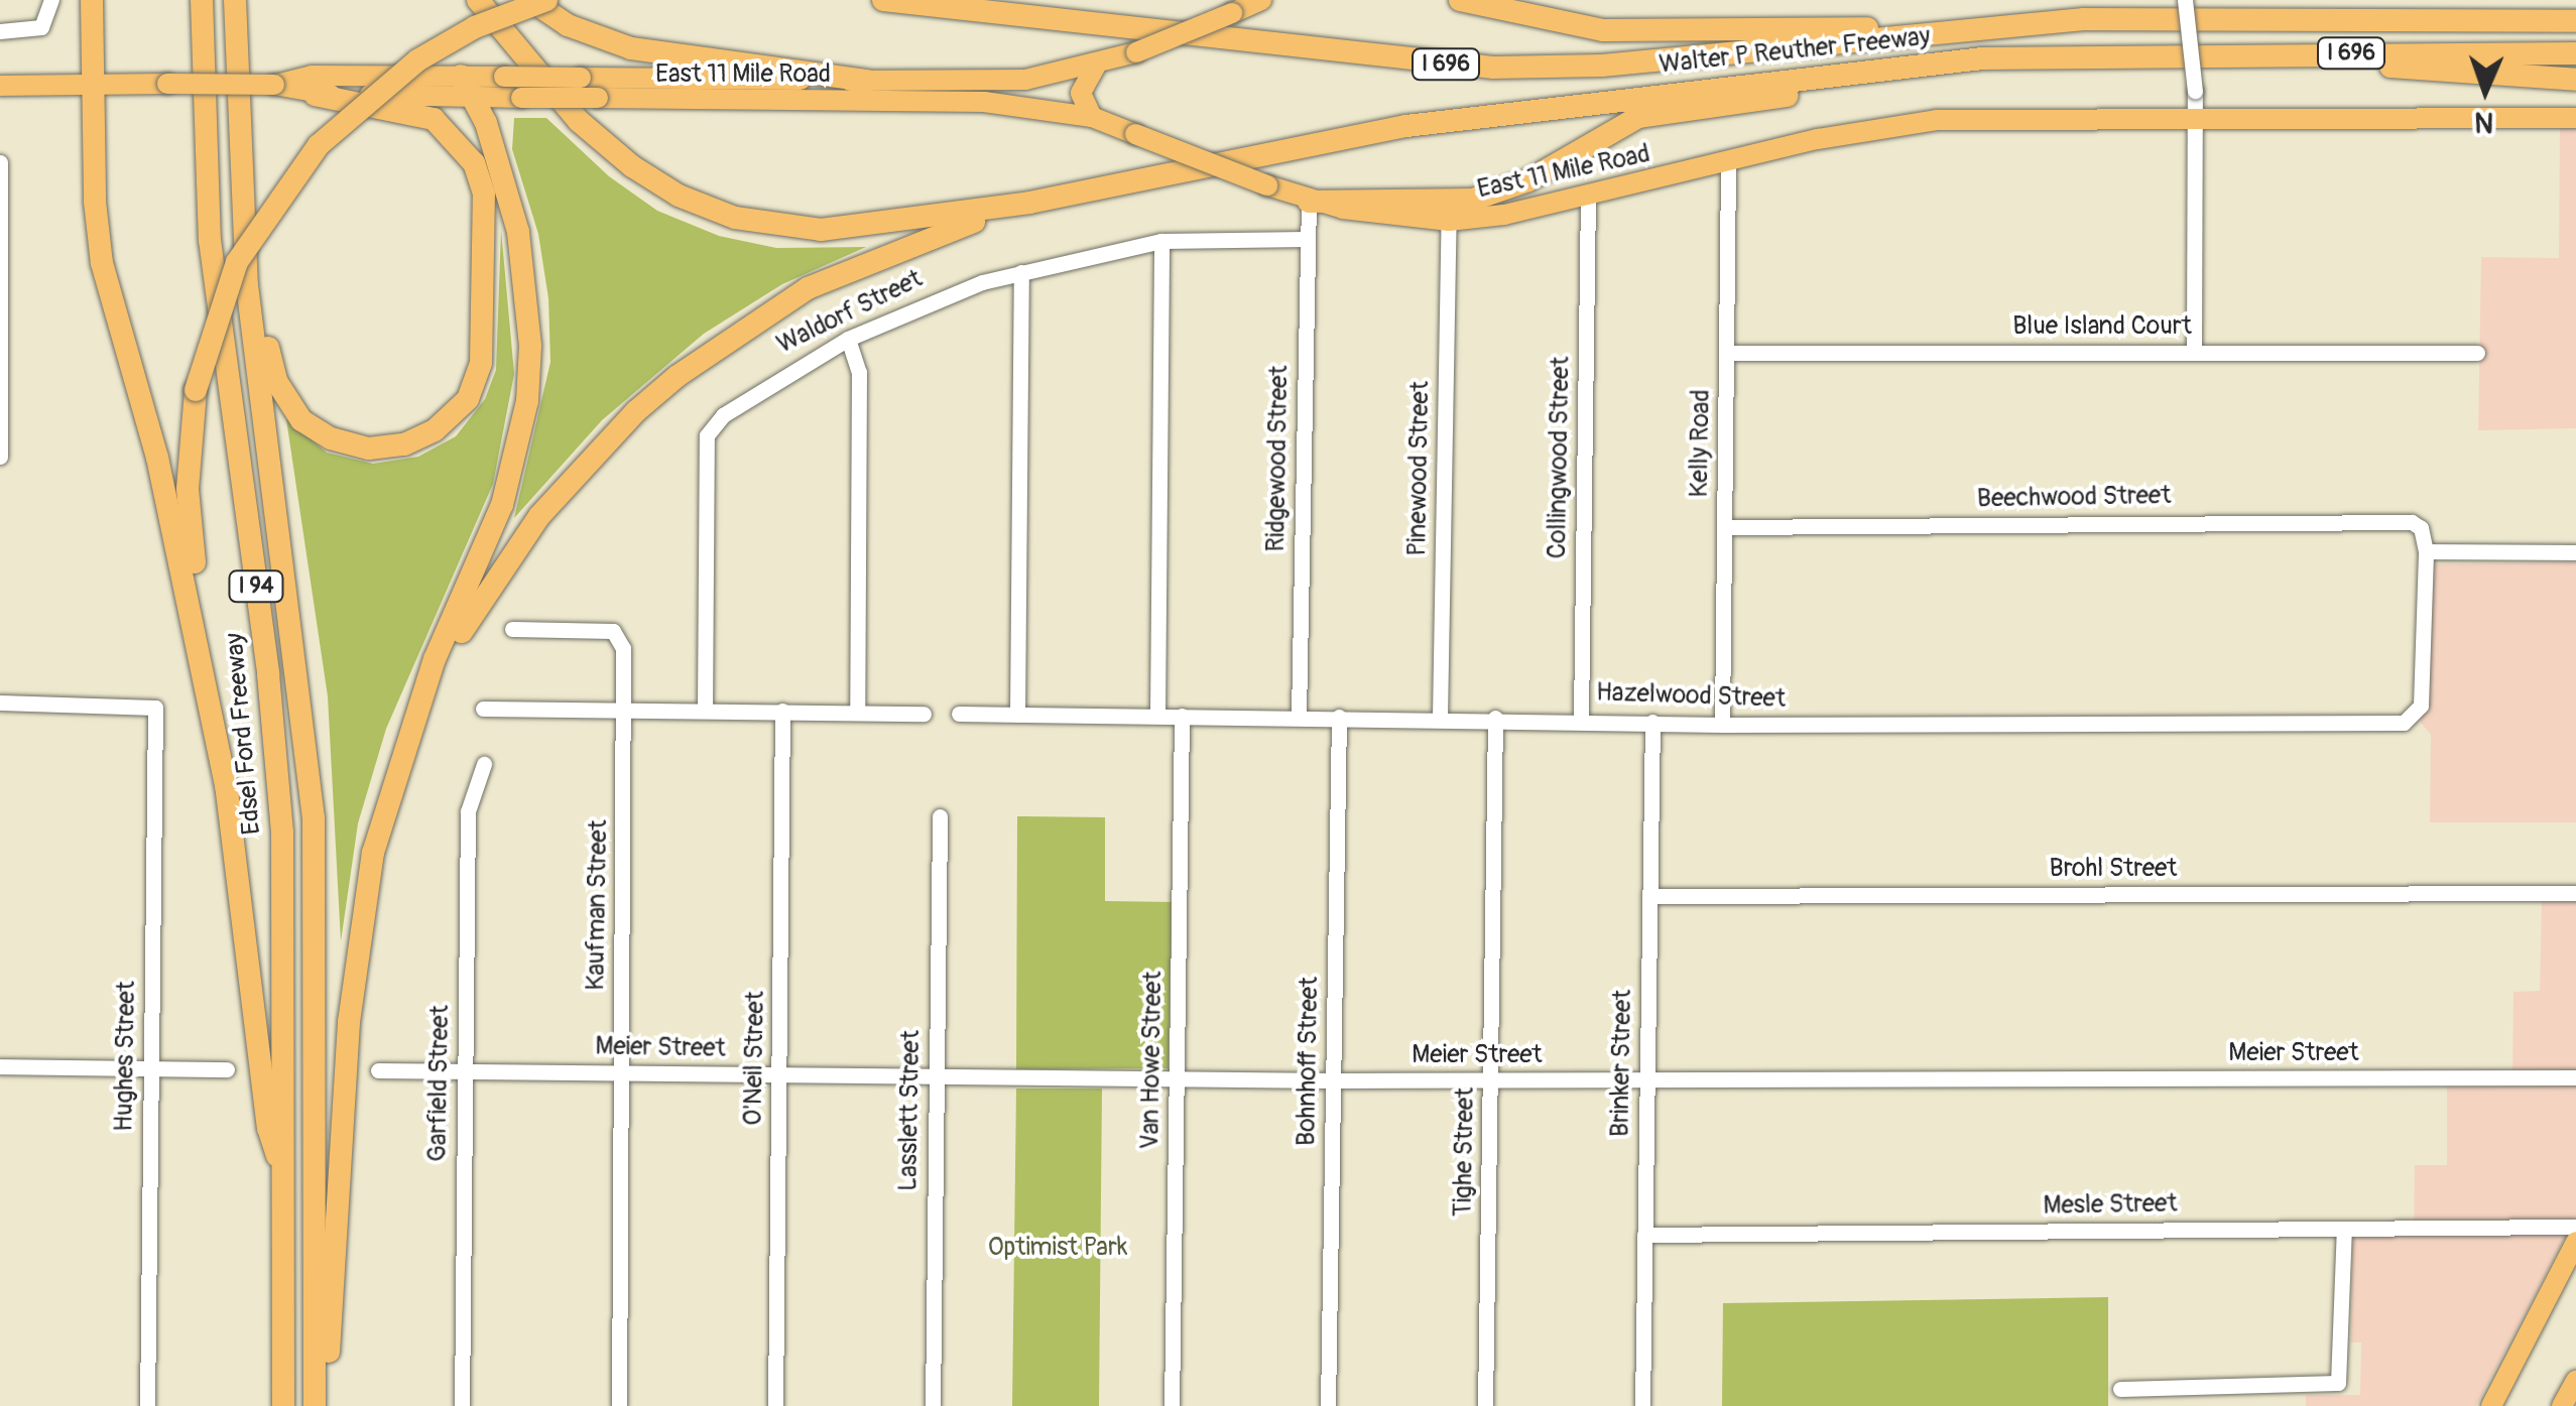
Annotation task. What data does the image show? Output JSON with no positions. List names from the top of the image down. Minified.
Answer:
{"streets":{"highway":["Walter P Reuther Freeway","I 696","I 94","Edsel Ford Freeway"],"main road":["East 11 Mile Road"],"street":["Waldorf Street","Blue Island Court","Kelly Road","Collingwood Street","Ridgewood Street","Pinewood Street","Beechwood Street","Hazelwood Street","Brohl Street","Kaufman Street","Meier Street","Hughes Street","O'Neil Street","Van Howe Street","Bohnhoff Street","Brinker Street","Garfield Street","Lasslett Street","Tighe Street","Mesle Street"]},"crossings":[["East 11 Mile Road","Kelly Road"],["East 11 Mile Road","Collingwood Street"],["East 11 Mile Road","Ridgewood Street"],["East 11 Mile Road","Pinewood Street"],["Waldorf Street","Ridgewood Street"],["Blue Island Court","Kelly Road"],["Kelly Road","Beechwood Street"],["Kelly Road","Hazelwood Street"],["Collingwood Street","Hazelwood Street"],["Ridgewood Street","Hazelwood Street"],["Pinewood Street","Hazelwood Street"],["Beechwood Street","Hazelwood Street"],["Hazelwood Street","Van Howe Street"],["Hazelwood Street","Bohnhoff Street"],["Hazelwood Street","Brinker Street"],["Hazelwood Street","Tighe Street"],["Brohl Street","Brinker Street"],["Kaufman Street","Meier Street"],["Meier Street","O'Neil Street"],["Meier Street","Van Howe Street"],["Meier Street","Bohnhoff Street"],["Meier Street","Brinker Street"],["Meier Street","Garfield Street"],["Meier Street","Lasslett Street"],["Meier Street","Tighe Street"],["Brinker Street","Mesle Street"]],"parks":["Optimist Park"],"north":"bottom"}
